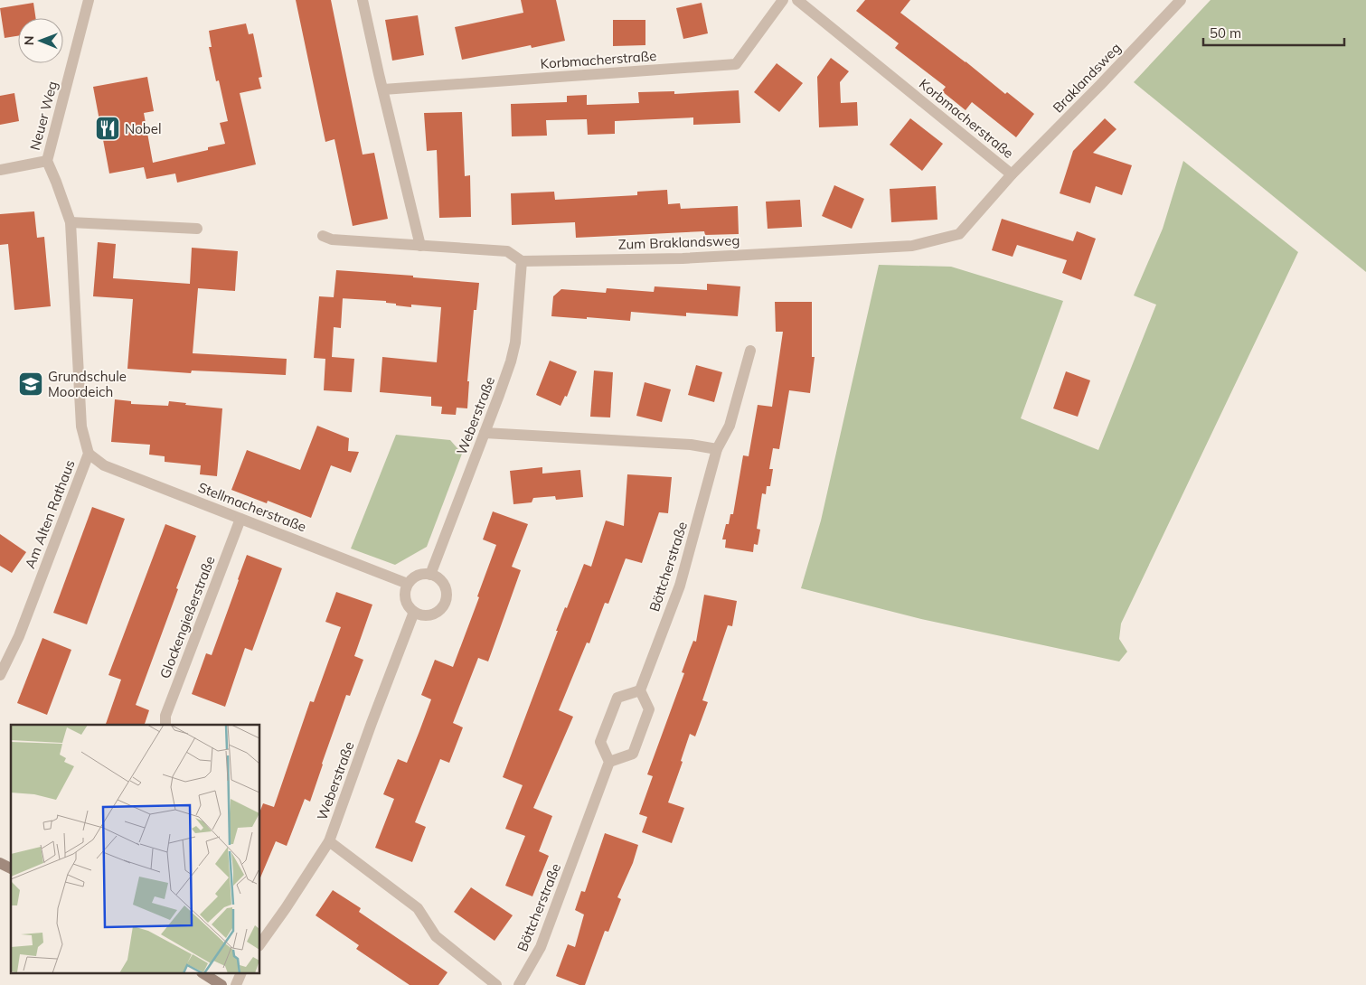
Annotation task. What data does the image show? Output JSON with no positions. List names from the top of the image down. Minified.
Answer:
{"streets":{"street":["Korbmacherstraße","Braklandsweg","Neuer Weg","Zum Braklandsweg","Weberstraße","Stellmacherstraße","Am Alten Rathaus","Böttcherstraße","Glockengießerstraße"]},"crossings":[["Korbmacherstraße","Braklandsweg"],["Korbmacherstraße","Zum Braklandsweg"],["Braklandsweg","Zum Braklandsweg"],["Neuer Weg","Am Alten Rathaus"],["Zum Braklandsweg","Weberstraße"],["Weberstraße","Stellmacherstraße"],["Stellmacherstraße","Am Alten Rathaus"],["Stellmacherstraße","Glockengießerstraße"]],"places":{"restaurant":["Nobel"],"school or university":["Grundschule Moordeich"]},"scale_bar":"50 m","north":"left"}
